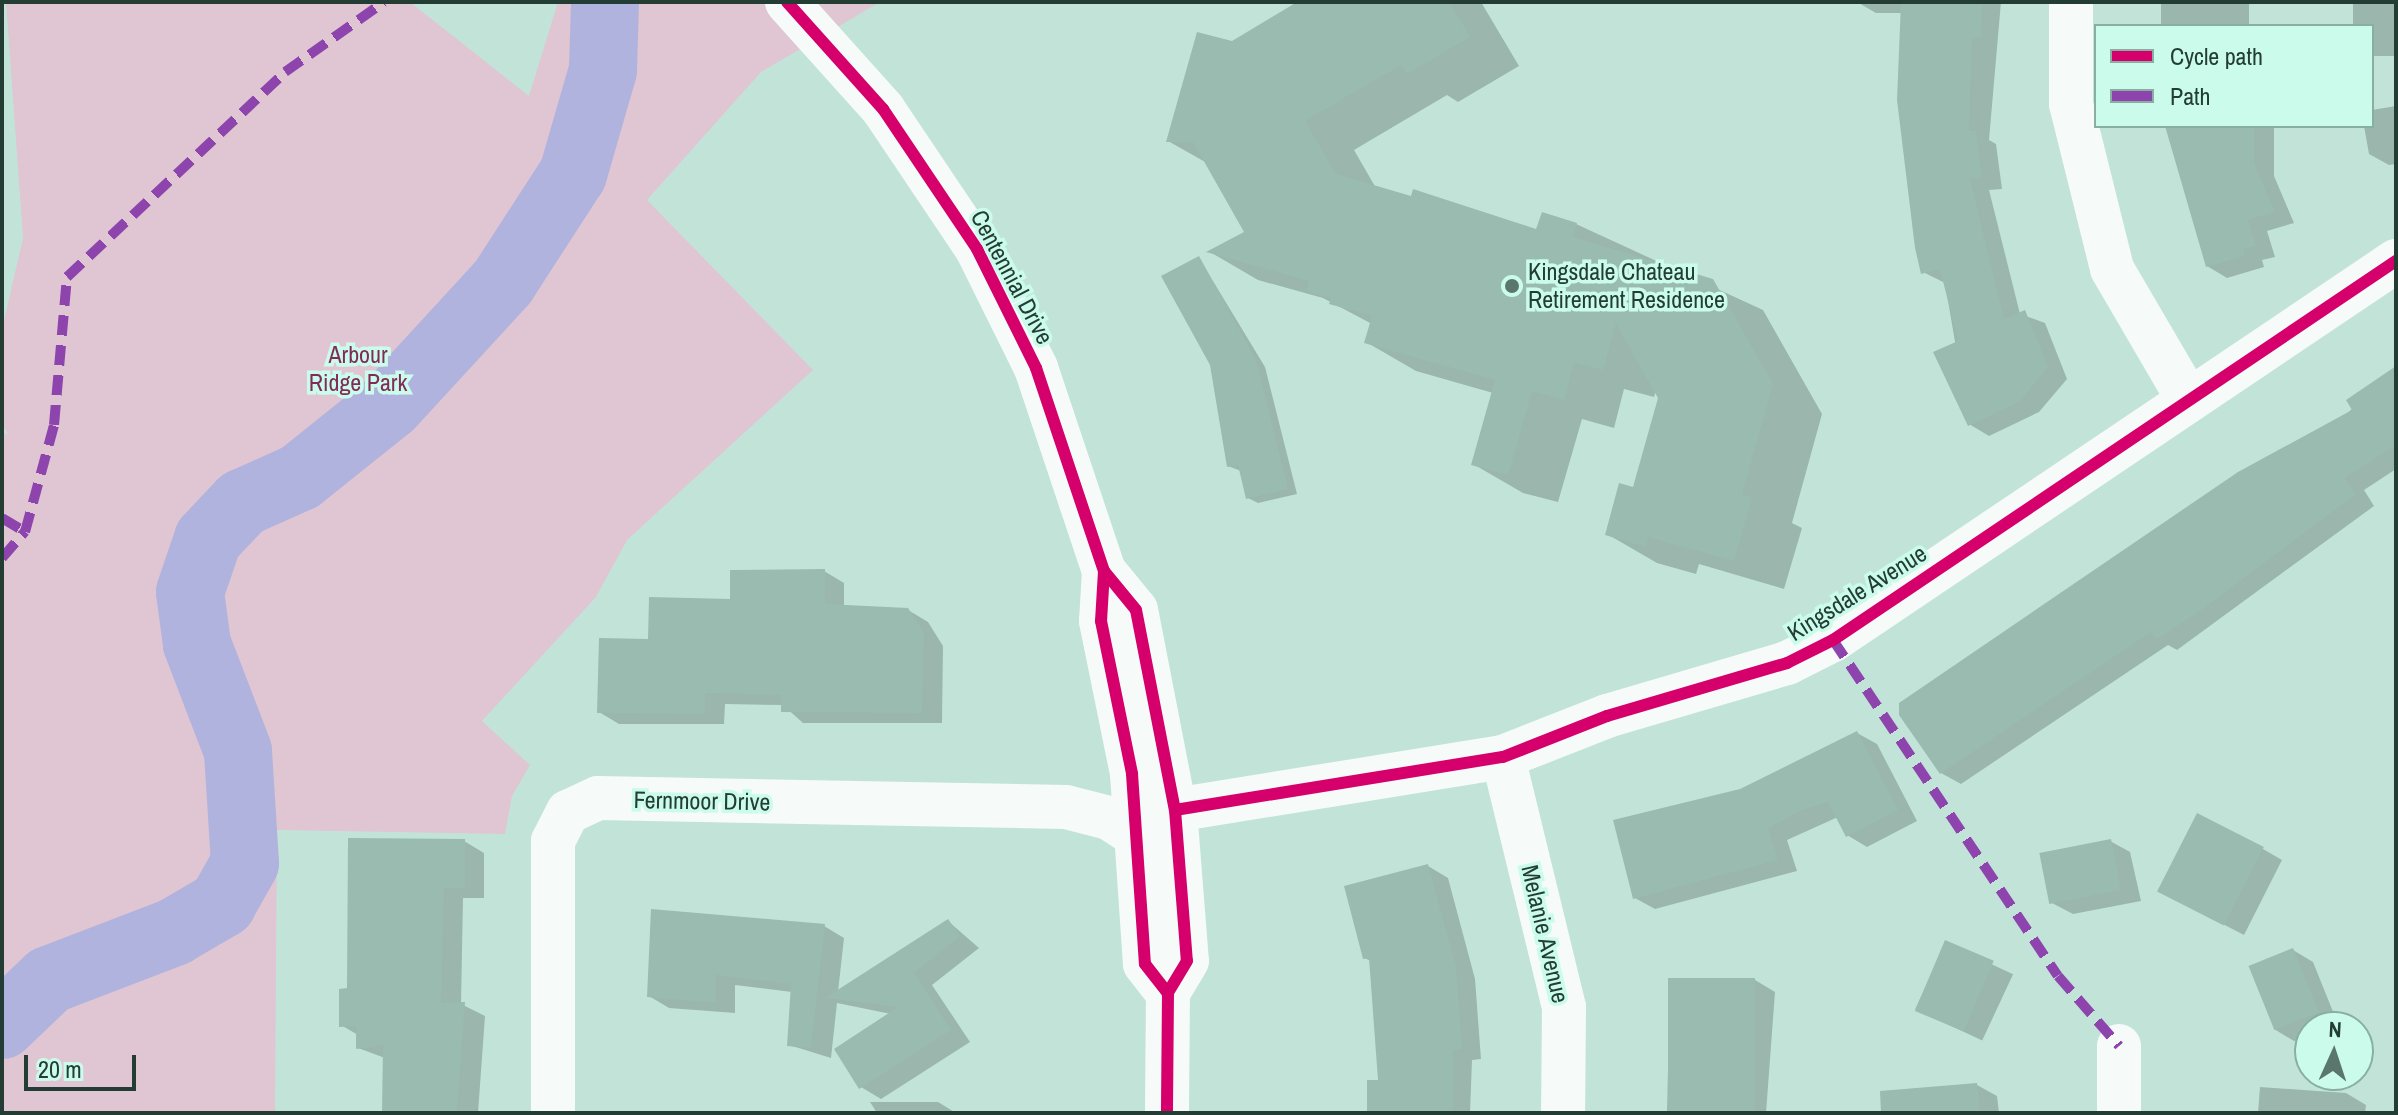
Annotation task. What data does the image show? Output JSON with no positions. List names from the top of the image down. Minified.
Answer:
{"streets":{"street":["Centennial Drive","Kingsdale Avenue","Fernmoor Drive","Melanie Avenue"]},"crossings":[["Centennial Drive","Kingsdale Avenue"],["Centennial Drive","Fernmoor Drive"],["Kingsdale Avenue","Melanie Avenue"]],"parks":["Arbour Ridge Park"],"places":["Kingsdale Chateau Retirement Residence"],"legend":["Cycle path","Path"],"scale_bar":"20 m","north":"top"}
